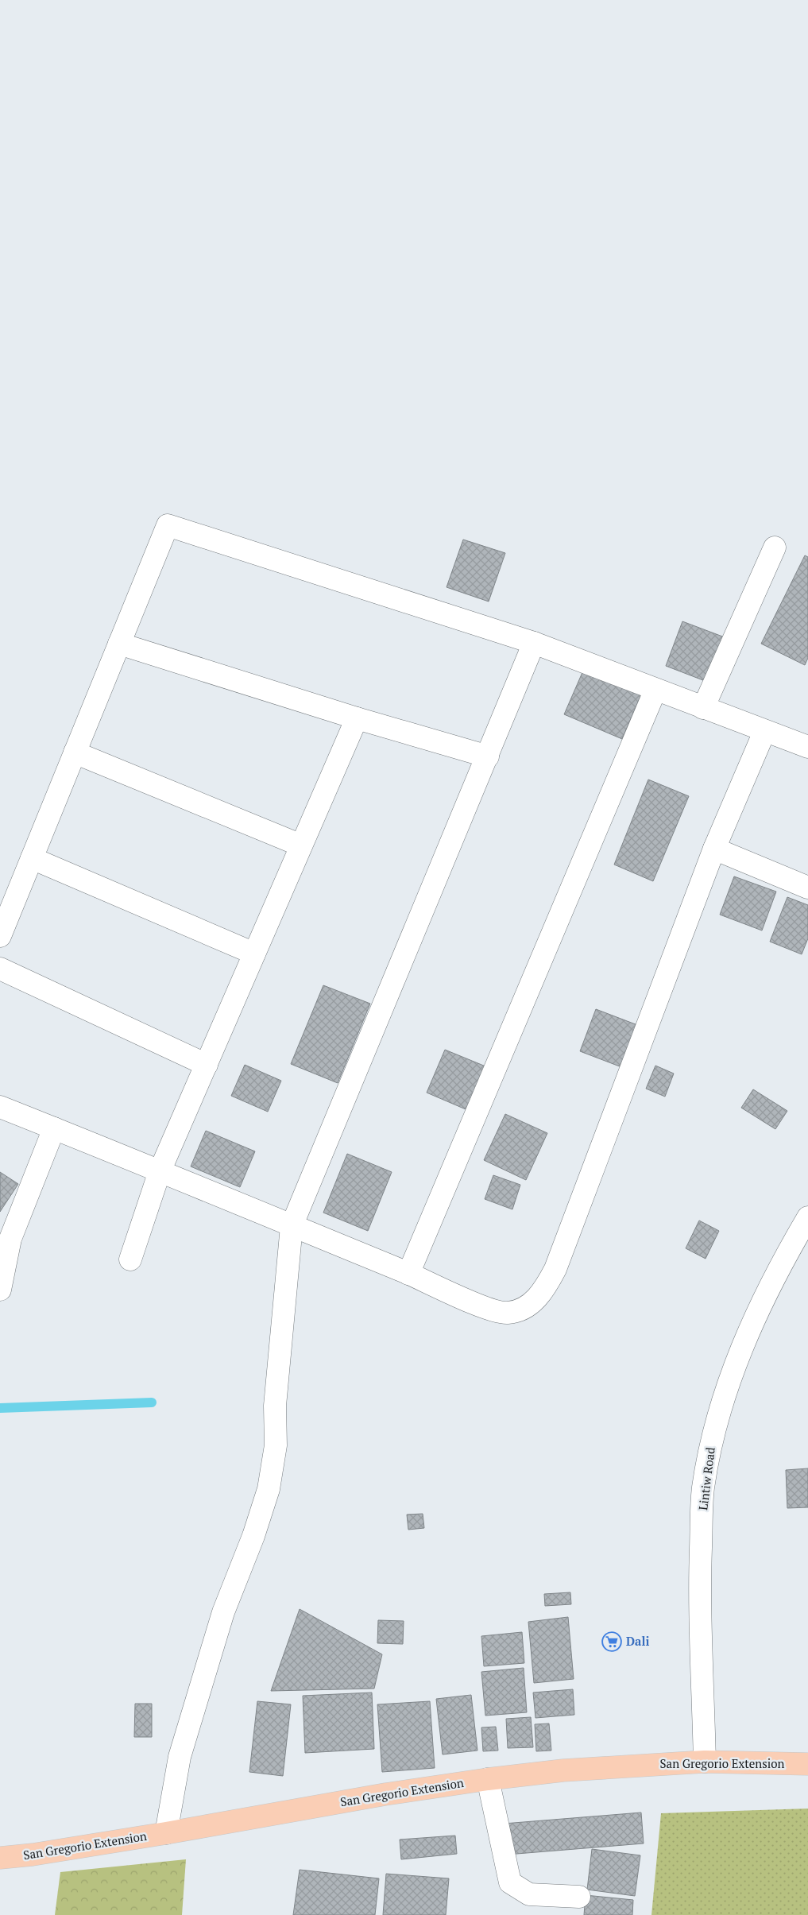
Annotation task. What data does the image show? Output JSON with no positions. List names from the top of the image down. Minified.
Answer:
{"streets":{"main road":["San Gregorio Extension"],"street":["Lintiw Road"]},"crossings":[["Lintiw Road","San Gregorio Extension"]],"places":{"supermarket":["Dali"]}}
